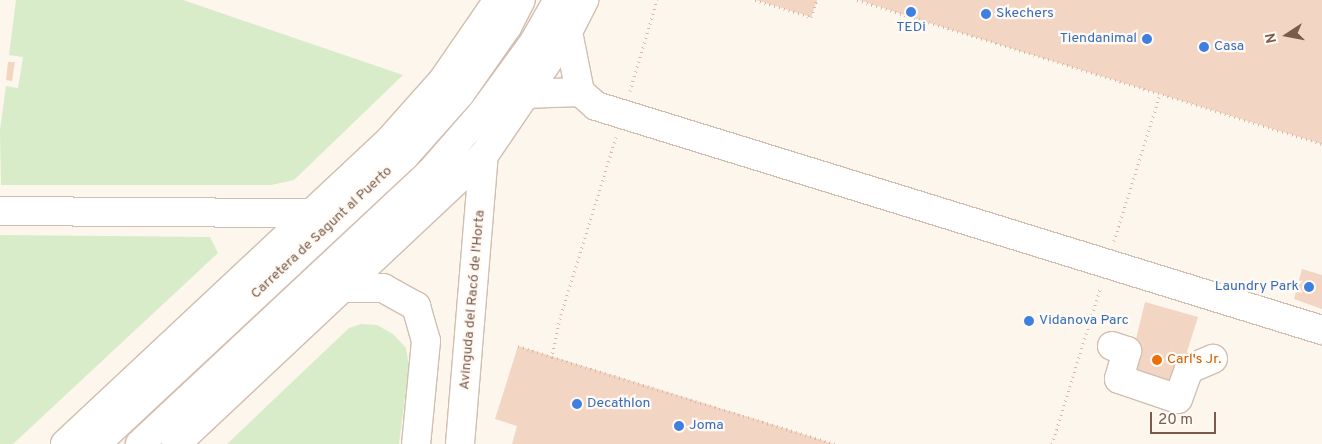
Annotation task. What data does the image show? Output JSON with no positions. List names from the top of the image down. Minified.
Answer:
{"streets":{"street":["Carretera de Sagunt al Puerto","Avinguda del Racó de l'Horta"]},"places":["TEDi","Skechers","Tiendanimal","Casa","Laundry Park","Vidanova Parc","Carl's Jr.","Decathlon","Joma"],"scale_bar":"20 m","north":"left"}
